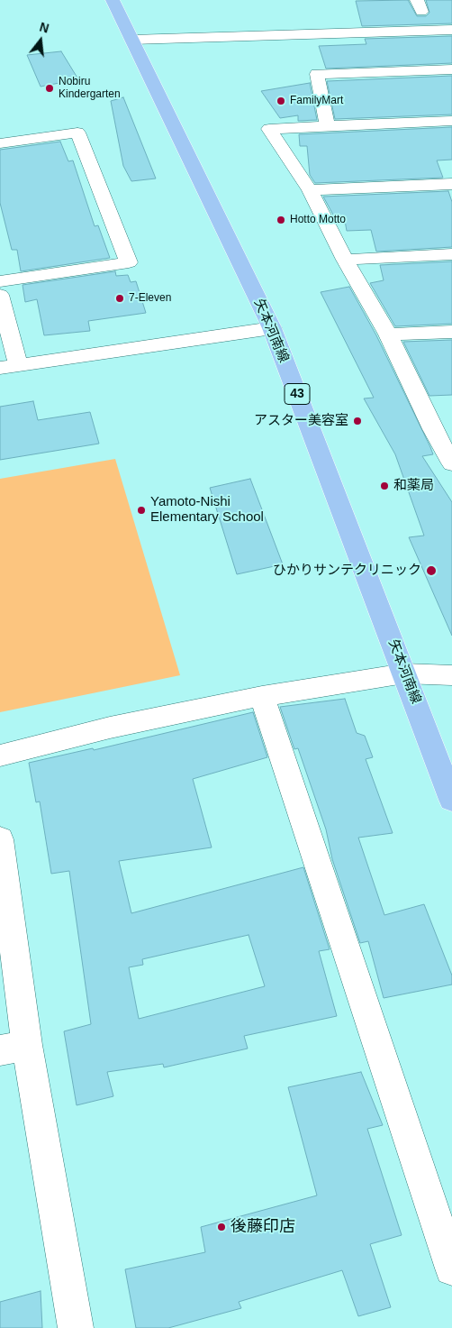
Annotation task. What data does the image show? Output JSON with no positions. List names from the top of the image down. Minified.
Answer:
{"streets":{"main road":["矢本河南線","43"]},"places":["Nobiru Kindergarten","FamilyMart","Hotto Motto","7-Eleven","アスター美容室","和薬局","Yamoto-Nishi Elementary School","ひかりサンテクリニック","後藤印店"],"north":"top"}
